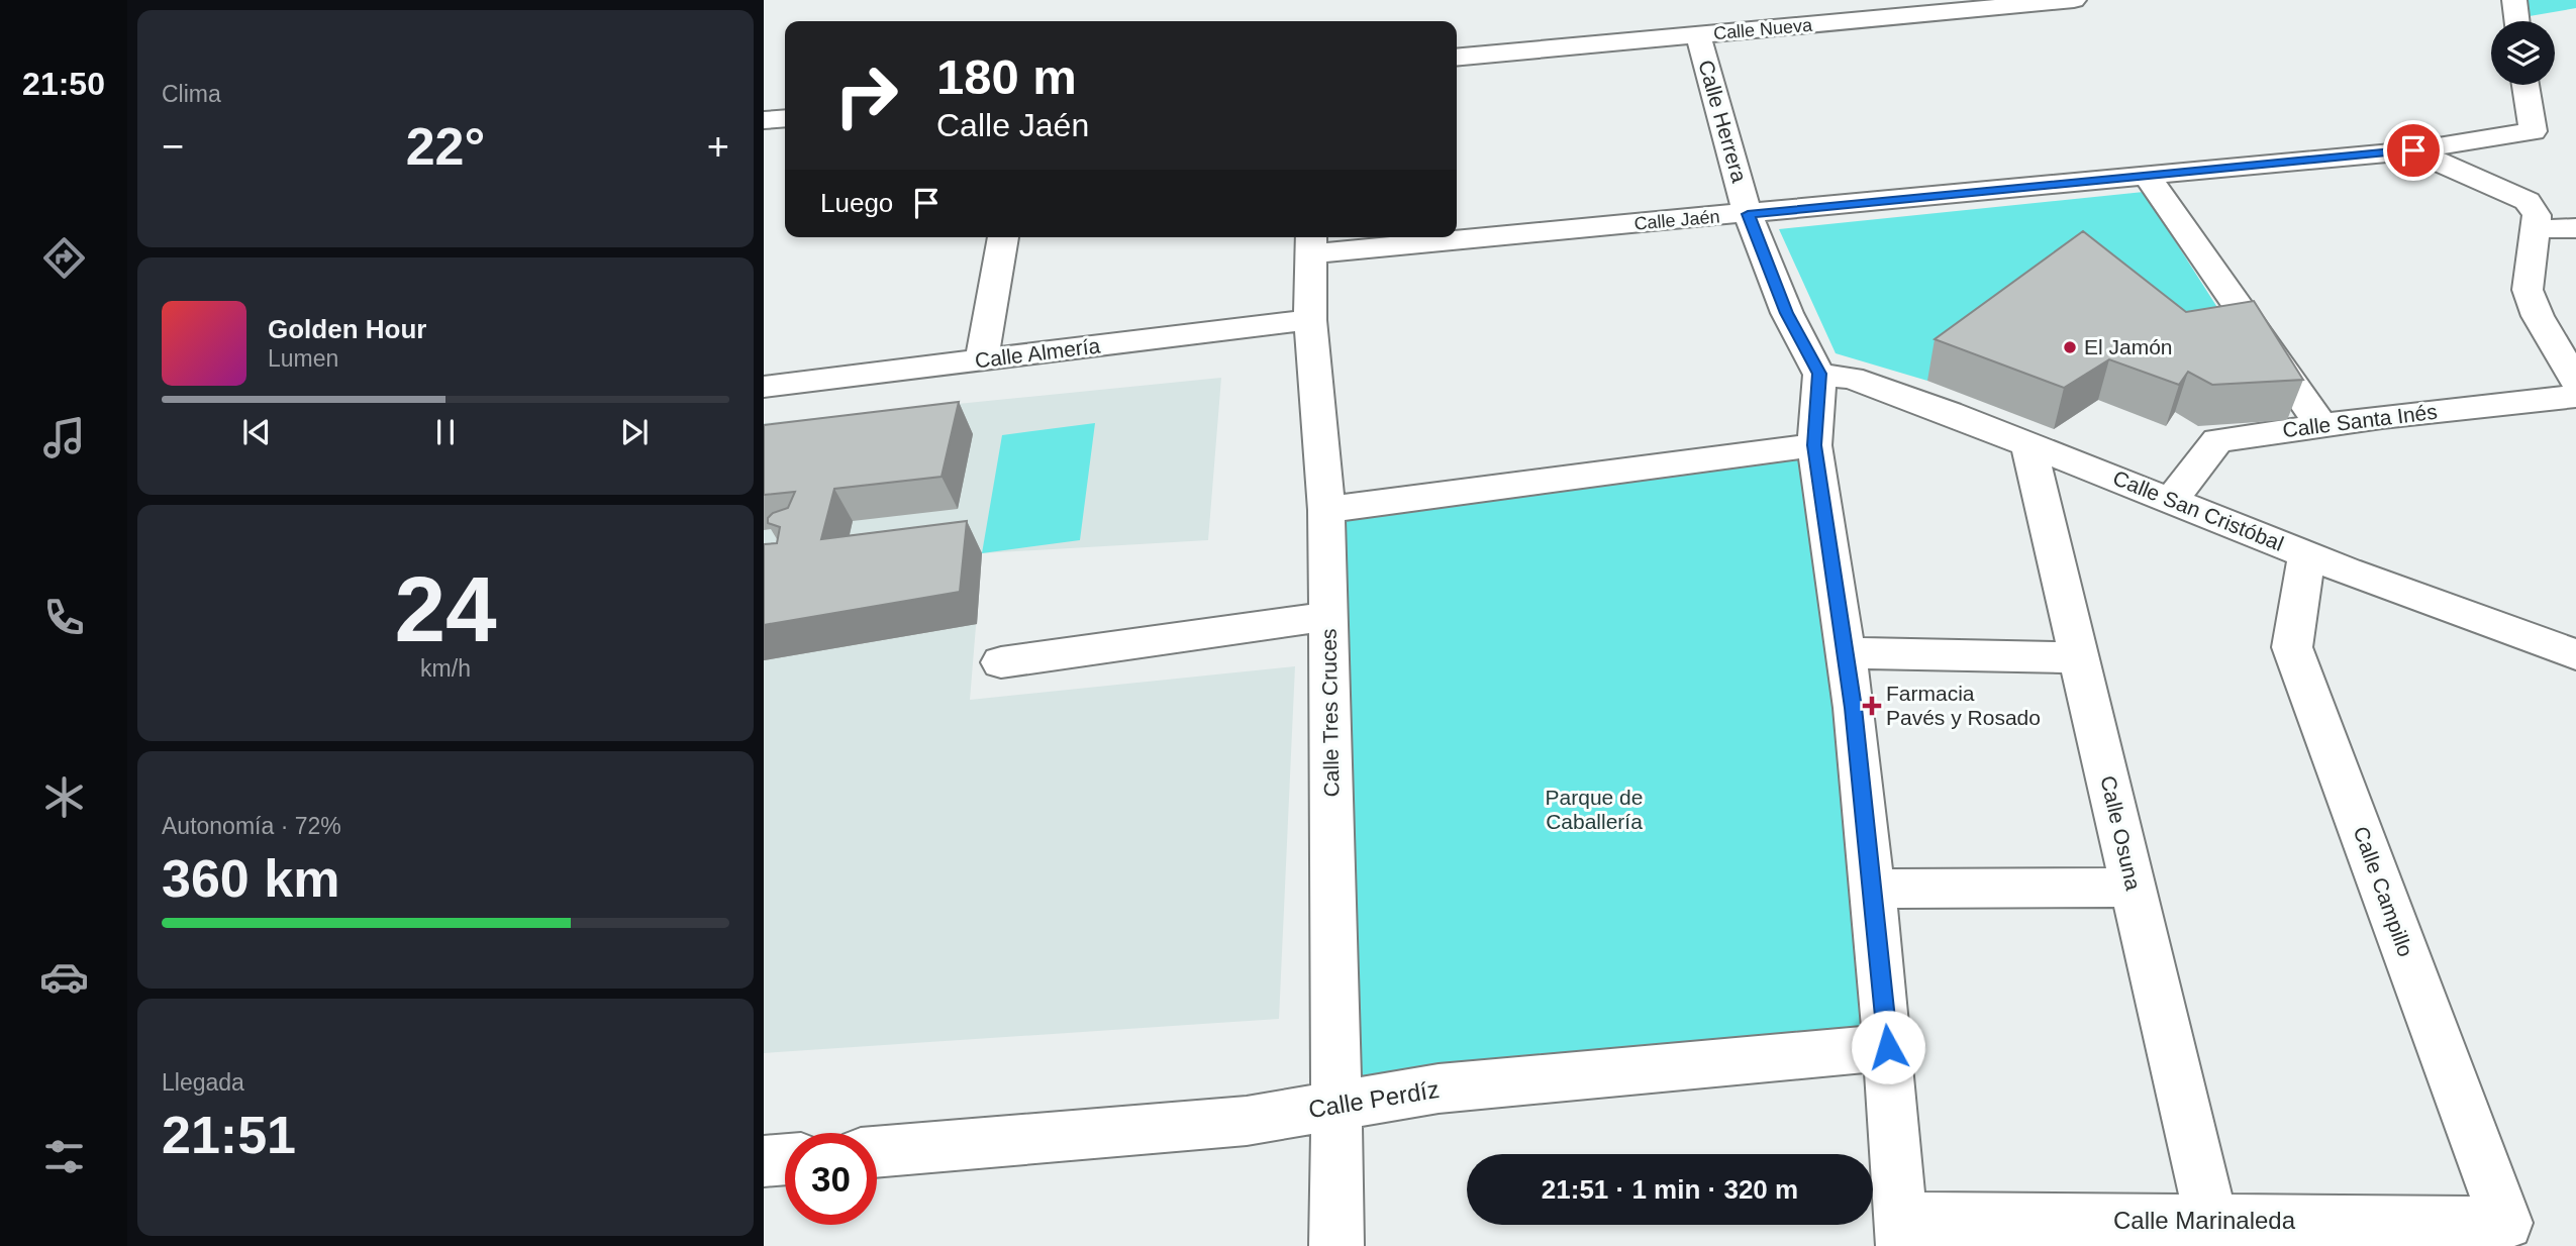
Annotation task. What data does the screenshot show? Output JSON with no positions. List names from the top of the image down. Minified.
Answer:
{"streets":{"street":["Calle Nueva","Calle Herrera","Calle Jaén","Calle Almería","Calle Santa Inés","Calle San Cristóbal","Calle Tres Cruces","Calle Osuna","Calle Campillo","Calle Perdíz","Calle Marinaleda"]},"crossings":[["Calle Nueva","Calle Herrera"],["Calle Herrera","Calle Jaén"],["Calle Herrera","Calle San Cristóbal"],["Calle Jaén","Calle Tres Cruces"],["Calle Almería","Calle Tres Cruces"],["Calle Santa Inés","Calle San Cristóbal"],["Calle San Cristóbal","Calle Osuna"],["Calle San Cristóbal","Calle Campillo"],["Calle Tres Cruces","Calle Perdíz"],["Calle Osuna","Calle Marinaleda"],["Calle Campillo","Calle Marinaleda"]],"parks":["Parque de Caballería"],"places":{"other":["El Jamón"],"health":["Farmacia Pavés y Rosado"]},"page":{"tabs":"21:50","tile":["Clima",["24","km/h"],["Autonomía · 72%","360 km"],["Llegada","21:51"]],"turn":["180 m","Calle Jaén"],"heat":["−","22°","+"],"then":"Luego","song":["Golden Hour","Lumen"],"limit":"30","trip":"21:51 · 1 min · 320 m"}}
